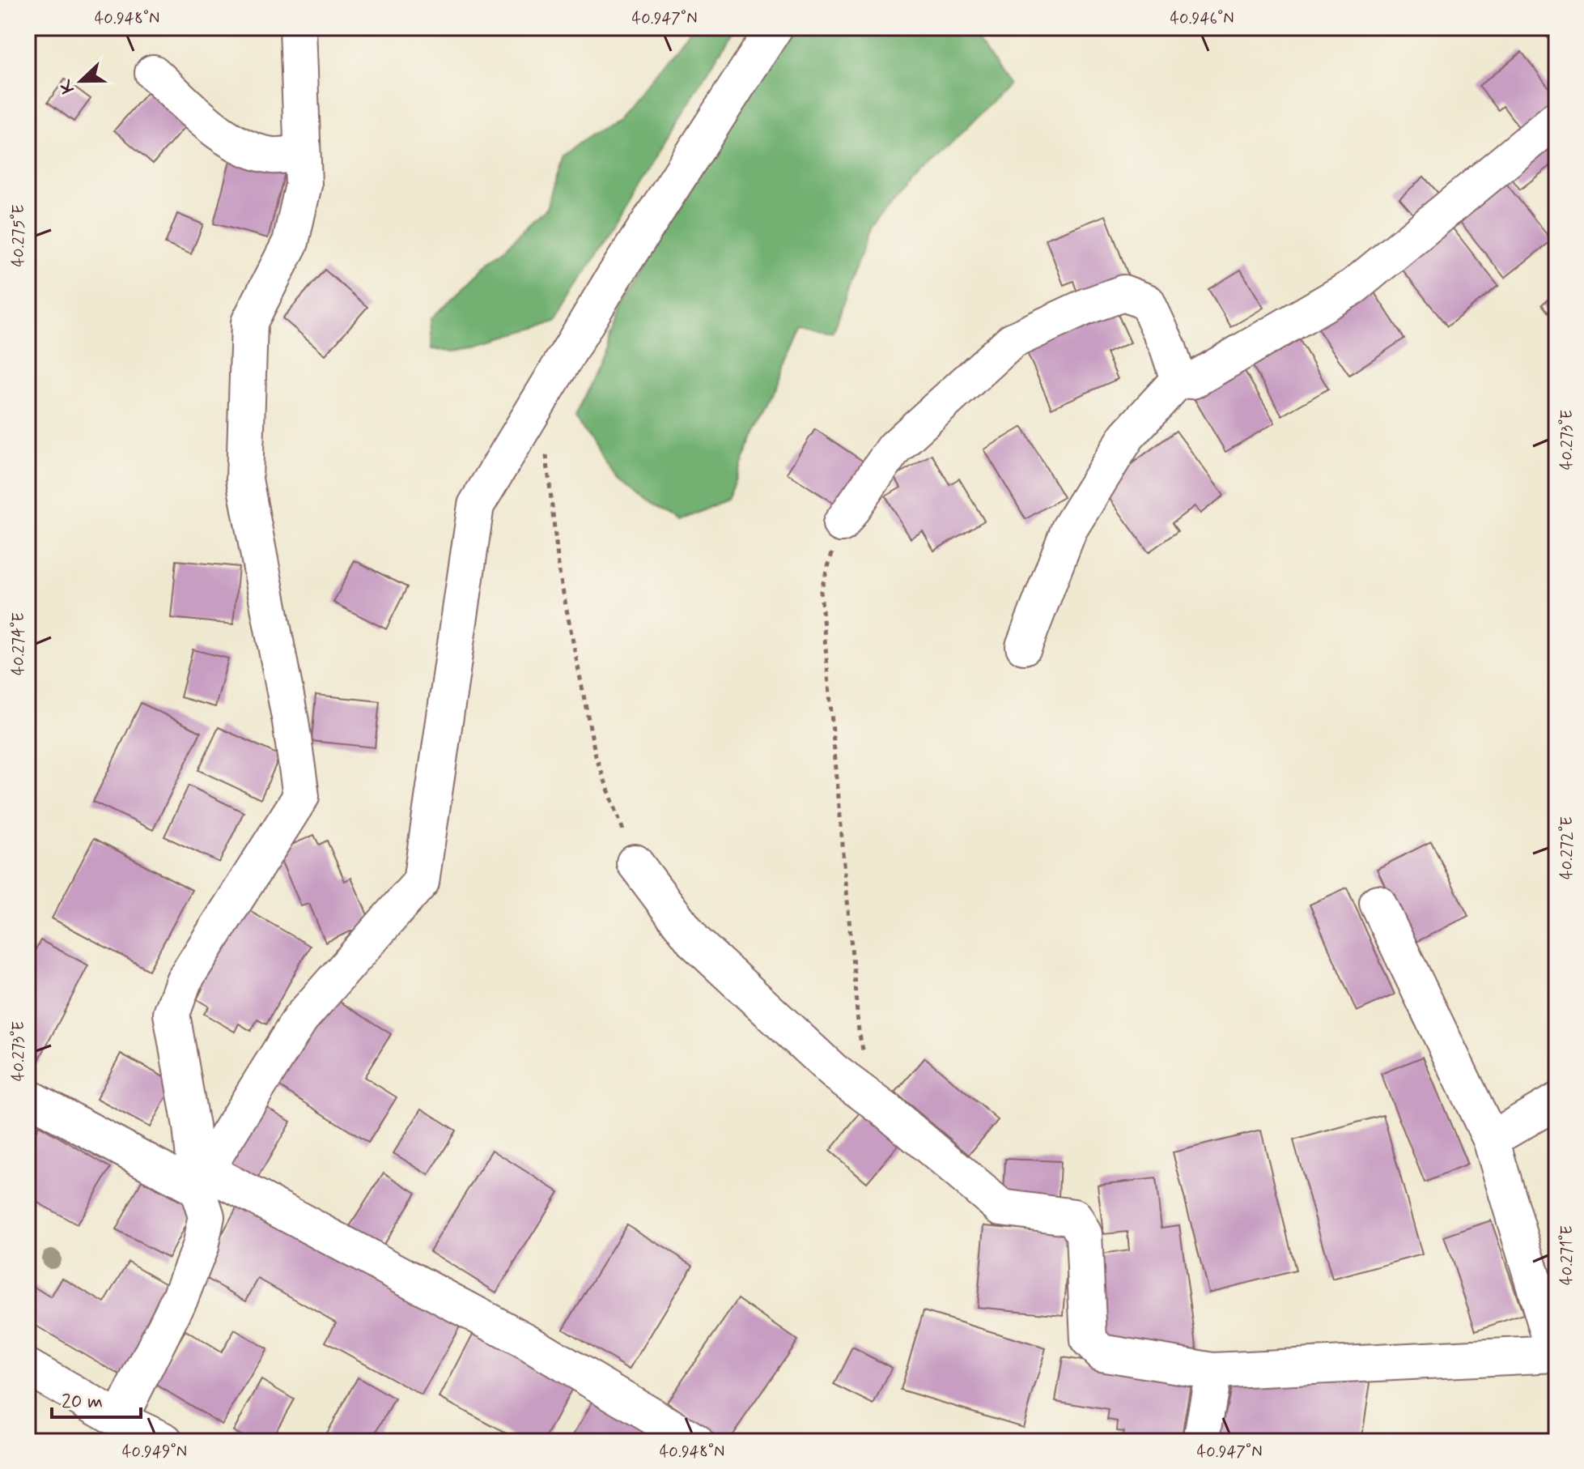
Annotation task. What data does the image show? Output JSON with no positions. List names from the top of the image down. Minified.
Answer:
{"scale_bar":"20 m","north":"left","coordinates":["40.948°N","40.947°N","40.946°N","40.275°E","40.273°E","40.274°E","40.272°E","40.271°E","40.949°N"]}
